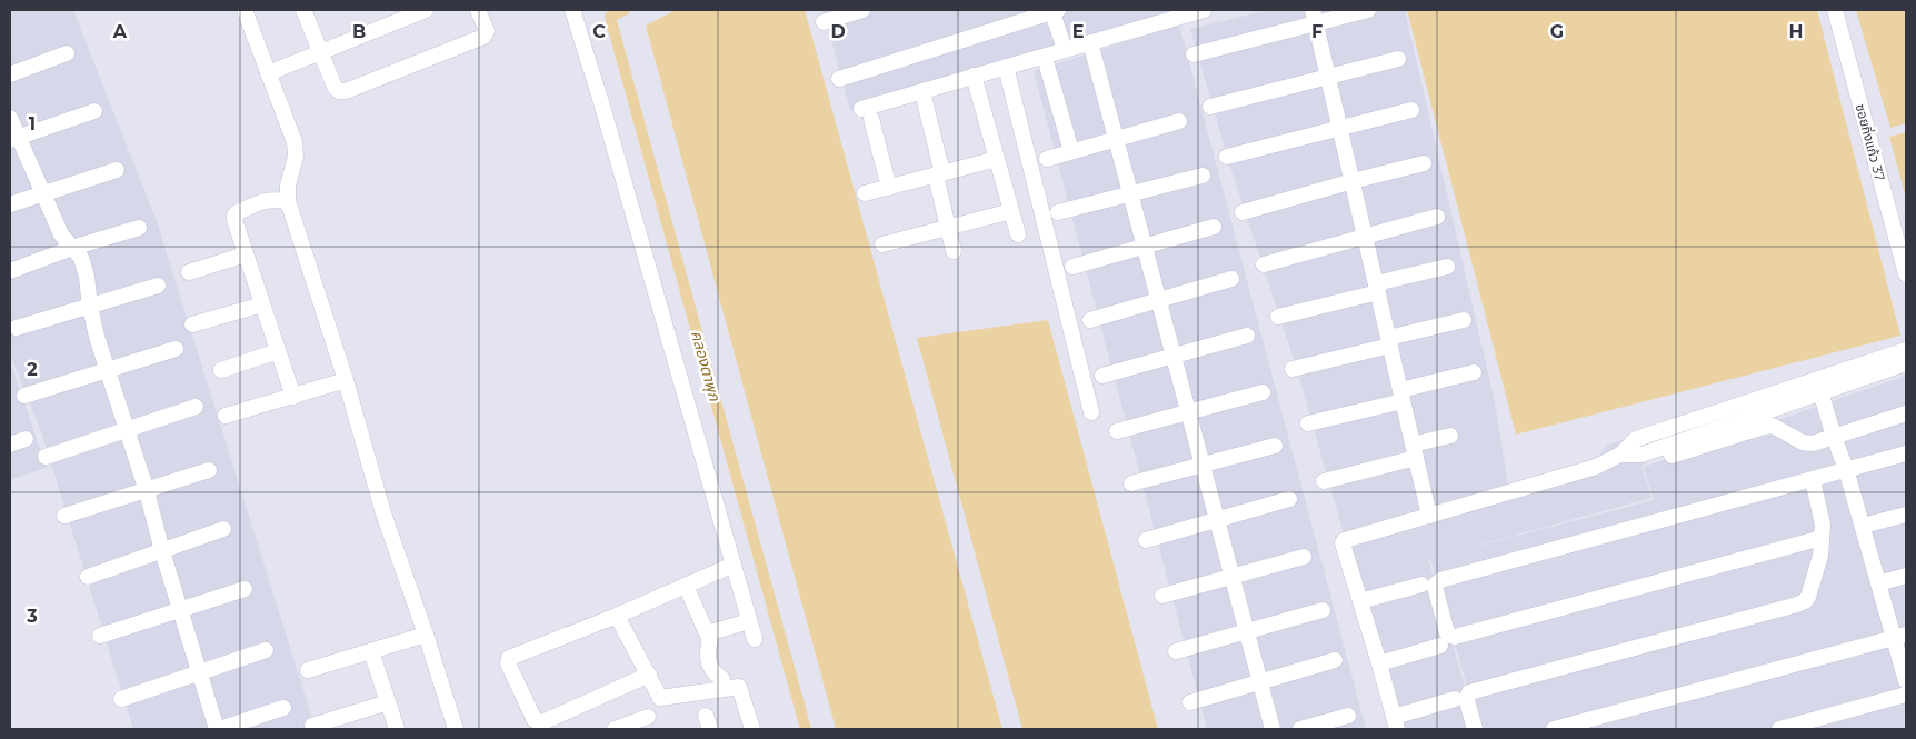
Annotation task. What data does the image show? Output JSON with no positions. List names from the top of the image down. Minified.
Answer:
{"streets":{"street":["ซอยกิ่งแก้ว 37"]},"water":["คลองตาพุก"],"grid":{"columns":["A","B","C","D","E","F","G","H"],"rows":["1","2","3"]}}
